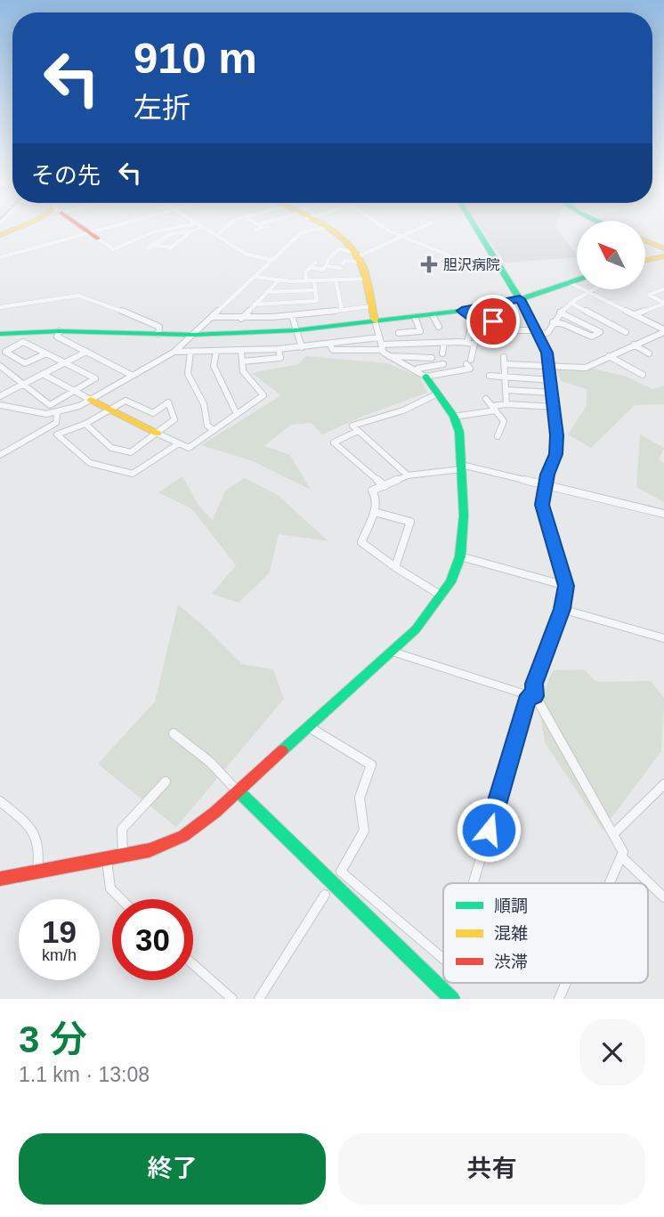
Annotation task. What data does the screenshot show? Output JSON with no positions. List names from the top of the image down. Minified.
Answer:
{"places":{"health":["胆沢病院"]},"legend":["順調","混雑","渋滞"],"north":"top left","page":{"turn":["910 m","左折"],"then":"その先","speed":"19 km/h","limit":"30","heading":["3 分","1.1 km · 13:08"],"buttons":["終了","共有"]}}
